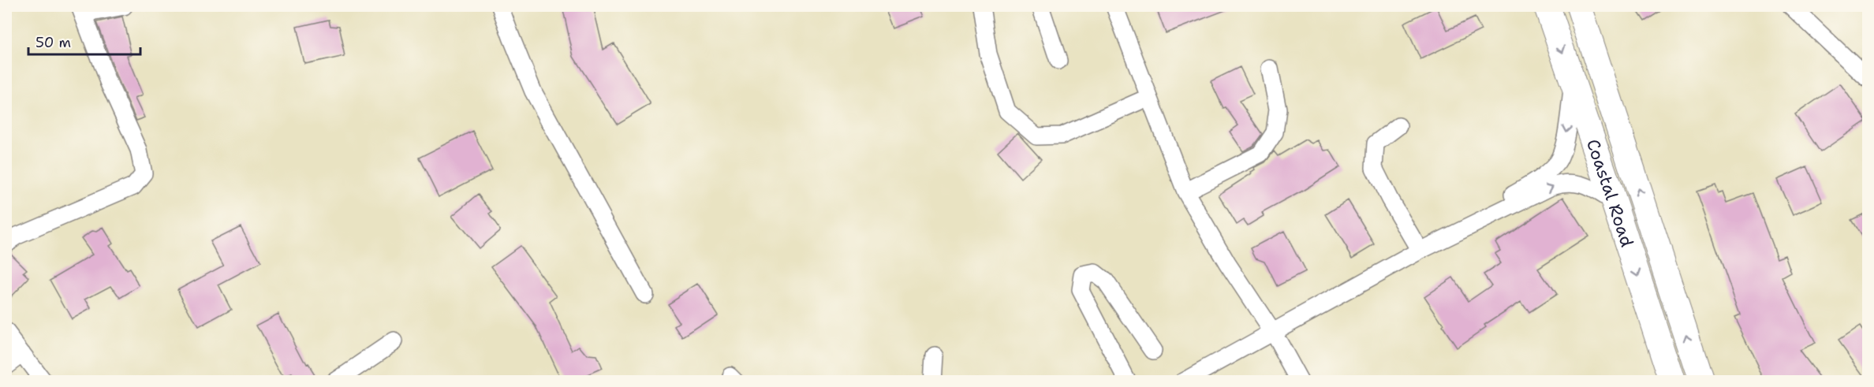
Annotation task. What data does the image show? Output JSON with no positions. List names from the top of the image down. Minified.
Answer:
{"streets":{"highway":["Coastal Road"]},"scale_bar":"50 m"}
